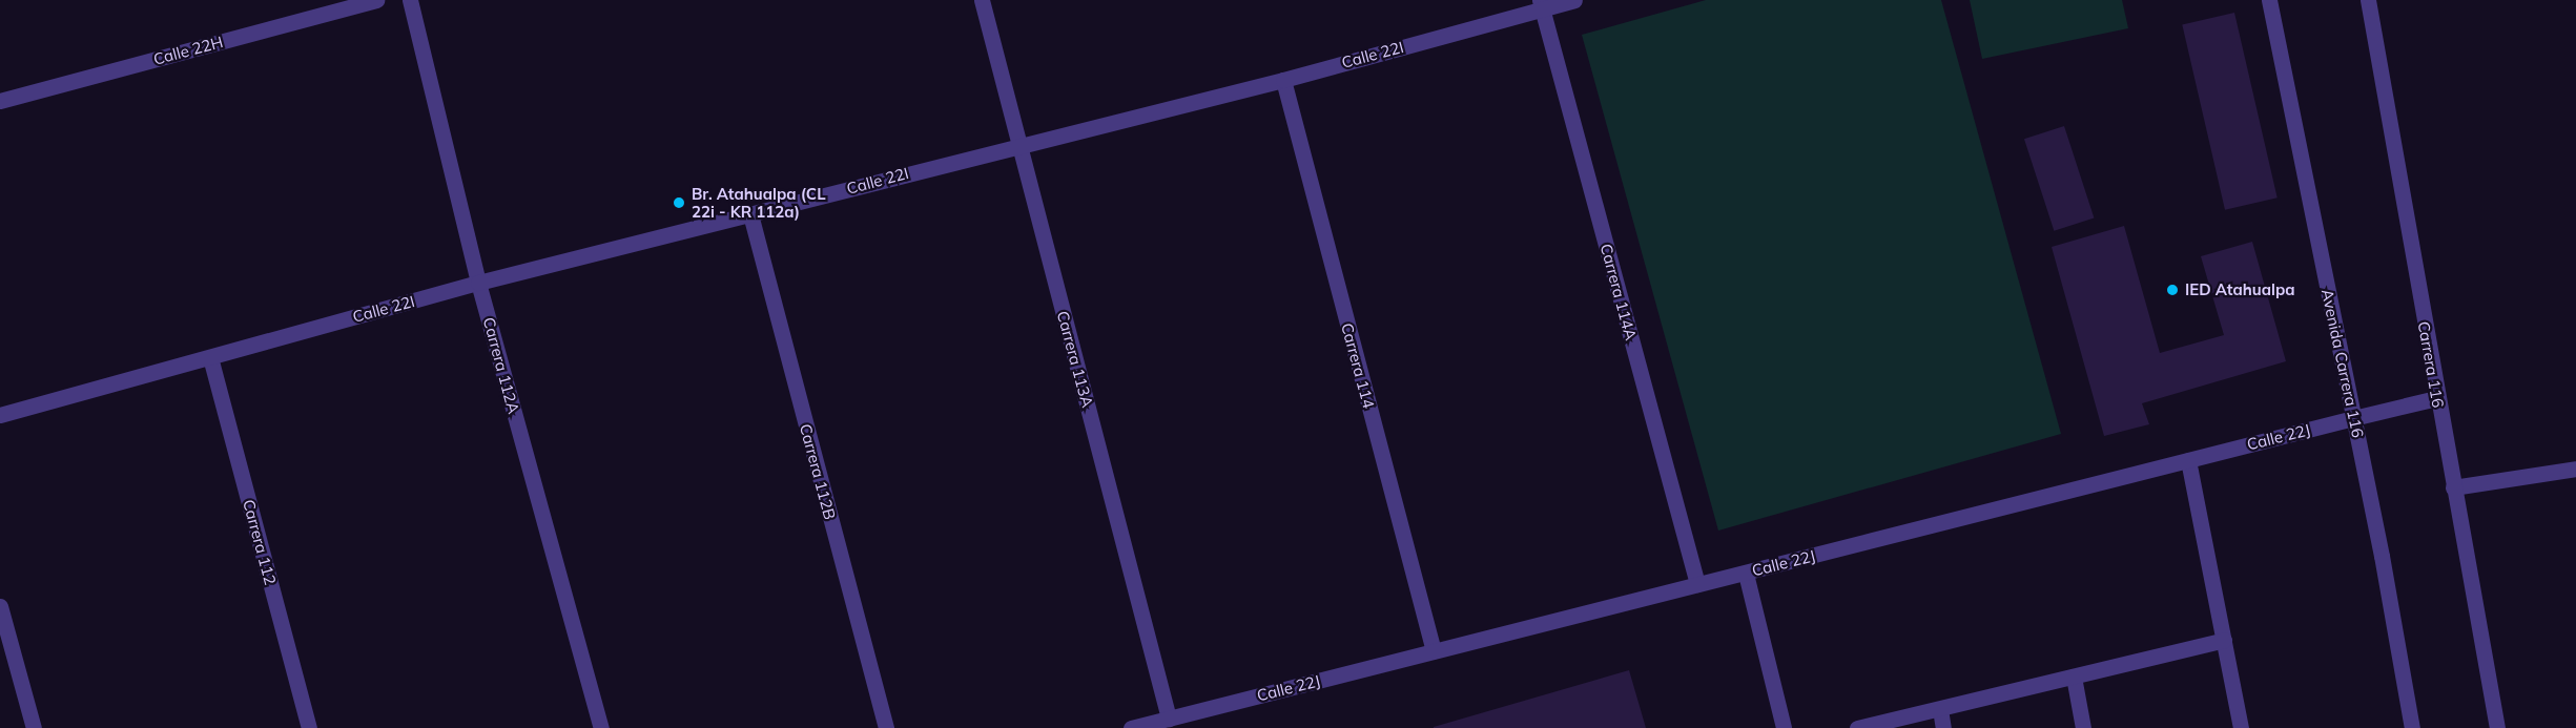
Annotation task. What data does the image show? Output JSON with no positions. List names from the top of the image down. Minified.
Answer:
{"streets":{"street":["Calle 22H","Calle 22I","Carrera 114A","Carrera 113A","Avenida Carrera 116","Carrera 116","Carrera 112A","Carrera 114","Calle 22J","Carrera 112B","Carrera 112"]},"crossings":[["Calle 22I","Carrera 114A"],["Calle 22I","Carrera 113A"],["Calle 22I","Carrera 112A"],["Calle 22I","Carrera 114"],["Calle 22I","Carrera 112B"],["Calle 22I","Carrera 112"],["Carrera 114A","Calle 22J"],["Carrera 113A","Calle 22J"],["Avenida Carrera 116","Calle 22J"],["Carrera 116","Calle 22J"],["Carrera 114","Calle 22J"]],"places":["Br. Atahualpa (CL 22i - KR 112a)","IED Atahualpa"]}
